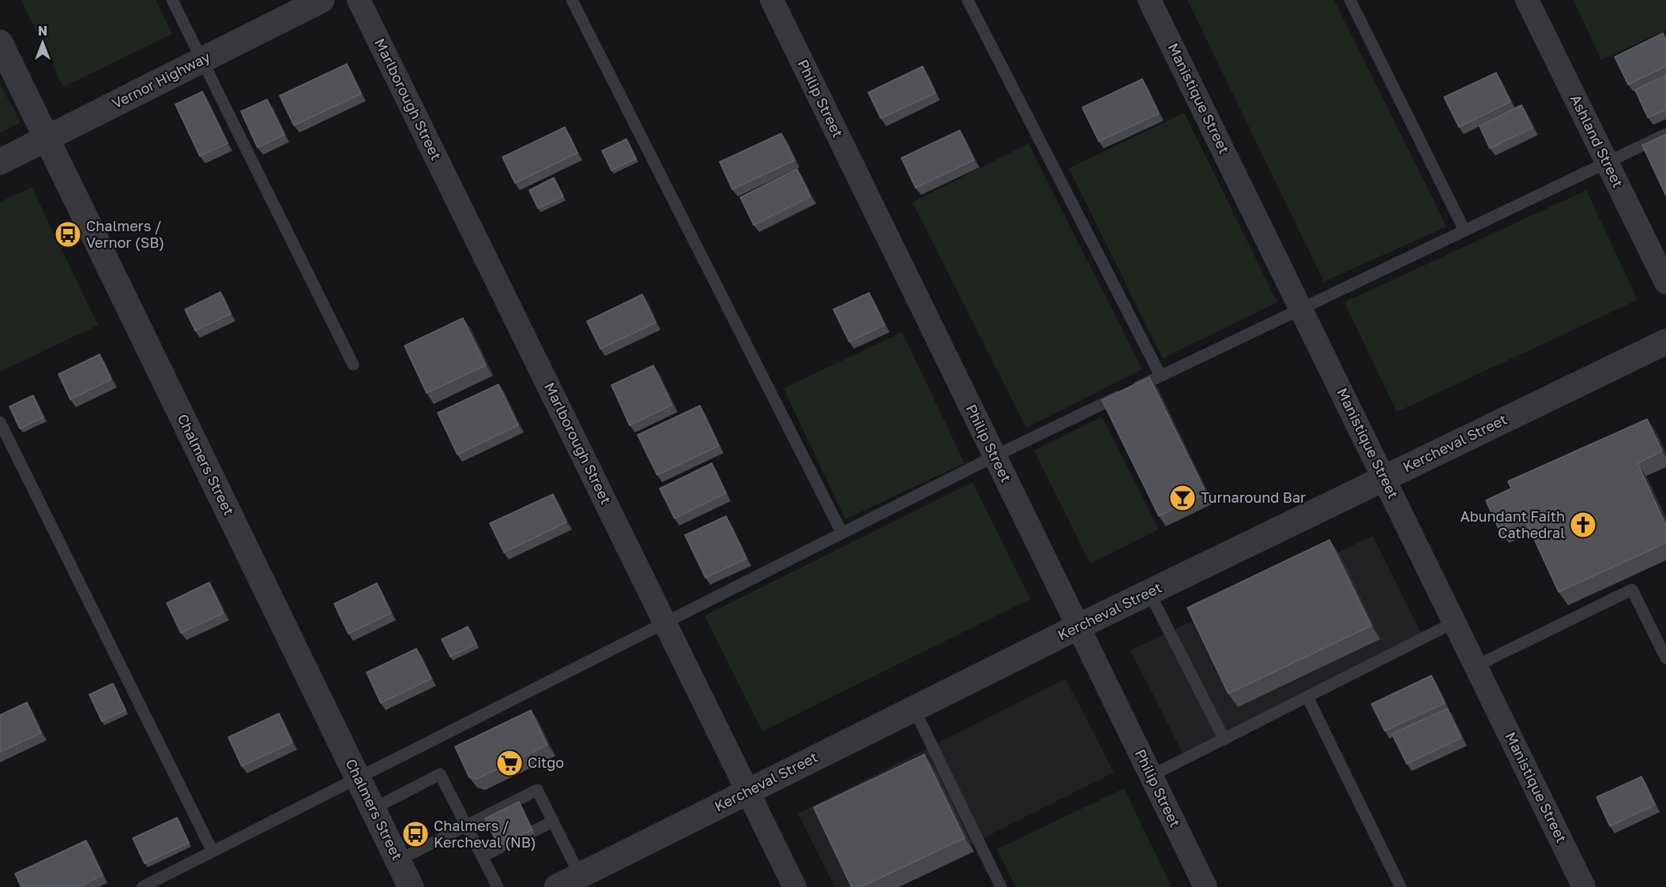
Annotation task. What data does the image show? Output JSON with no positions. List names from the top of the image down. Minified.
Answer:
{"streets":{"street":["Vernor Highway","Philip Street","Manistique Street","Marlborough Street","Ashland Street","Kercheval Street","Chalmers Street"]},"crossings":[["Vernor Highway","Chalmers Street"],["Philip Street","Kercheval Street"],["Manistique Street","Kercheval Street"],["Marlborough Street","Kercheval Street"]],"places":{"bus stop":["Chalmers / Vernor (SB)","Chalmers / Kercheval (NB)"],"bar":["Turnaround Bar"],"church":["Abundant Faith Cathedral"],"supermarket":["Citgo"]},"north":"top"}
